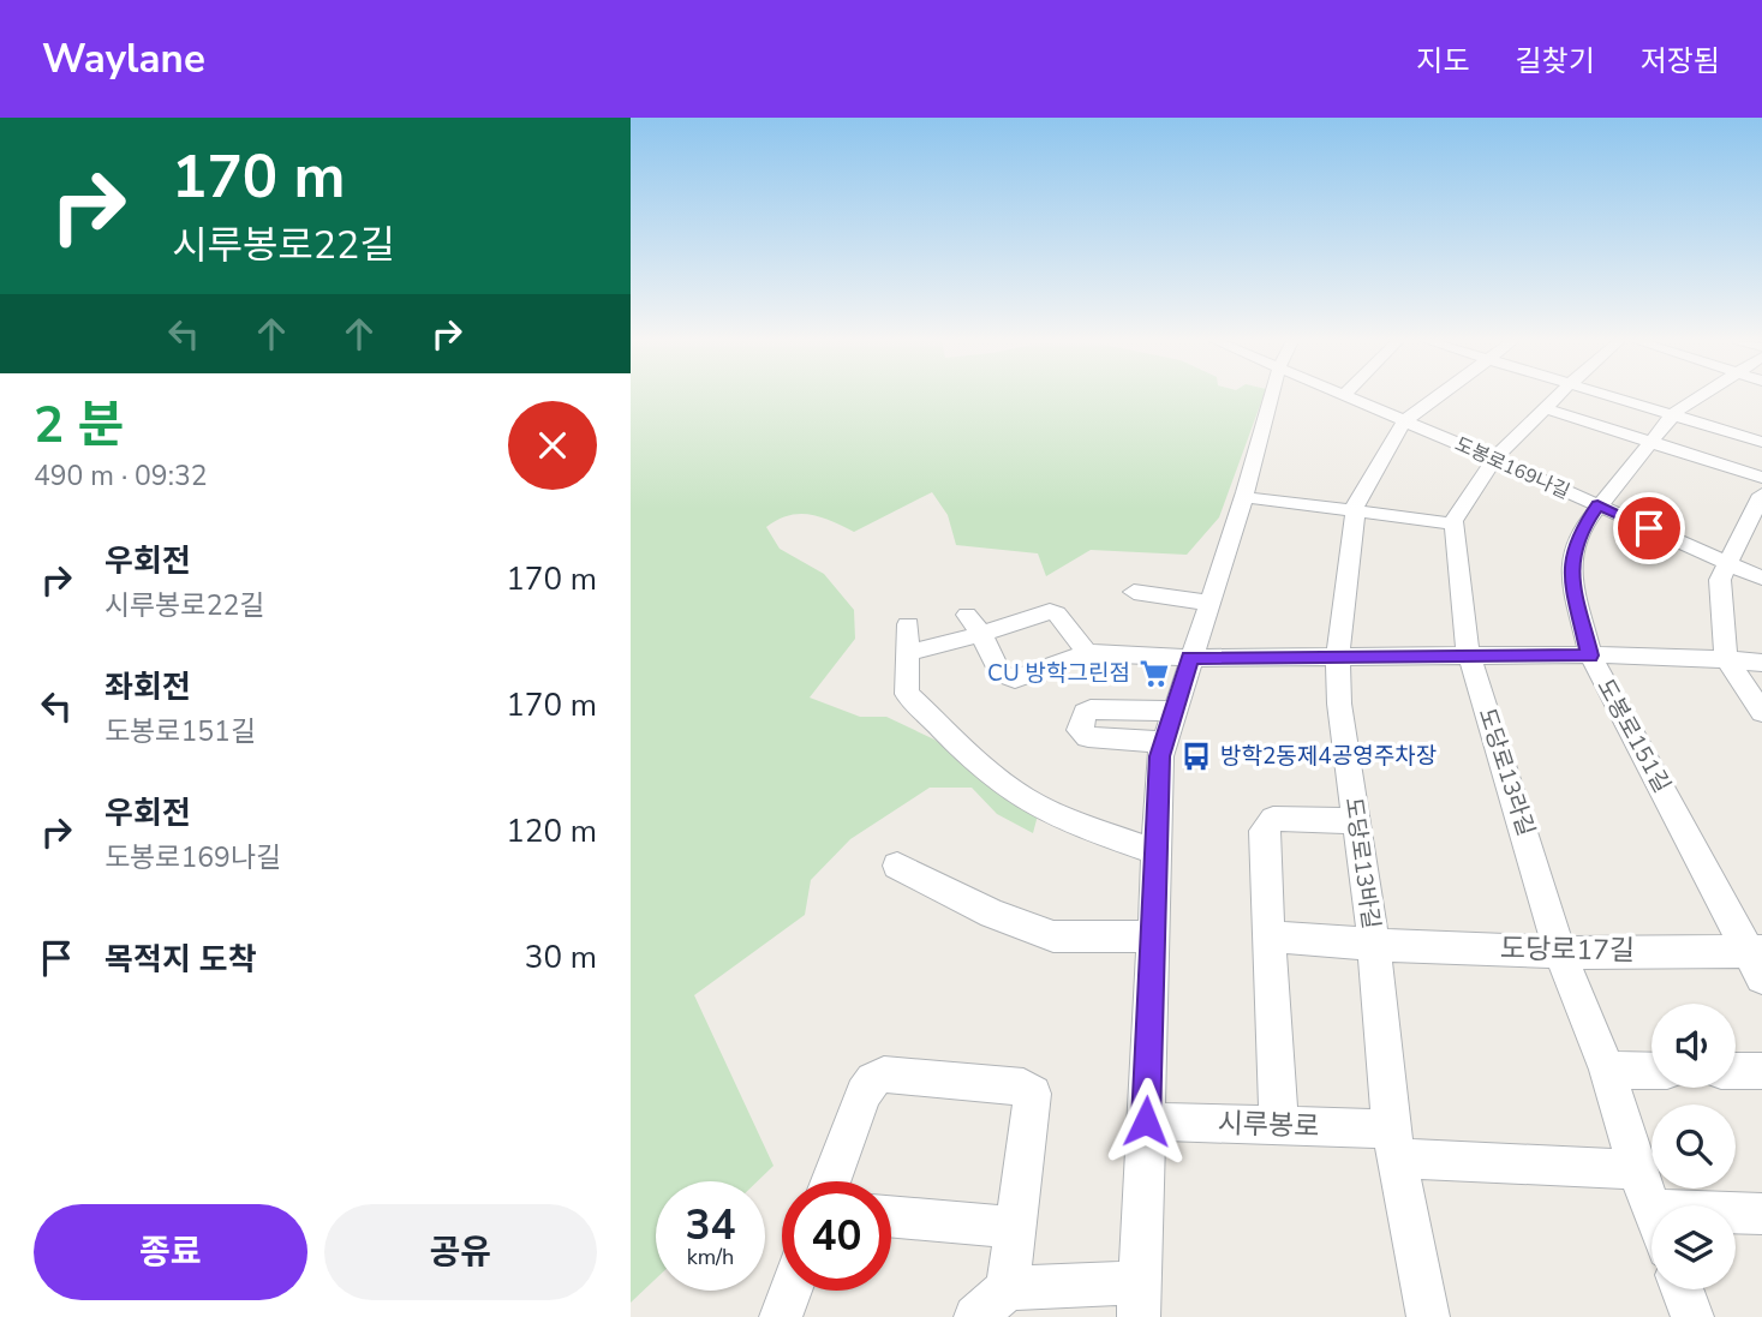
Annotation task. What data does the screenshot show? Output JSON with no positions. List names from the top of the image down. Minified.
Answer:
{"streets":{"street":["도봉로169나길","도봉로151길","도당로13라길","도당로13바길","도당로17길","시루봉로"]},"crossings":[["도봉로169나길","도봉로151길"],["도봉로169나길","도당로13바길"],["도봉로151길","도당로17길"],["도당로13라길","도당로17길"],["도당로13라길","시루봉로"],["도당로13바길","도당로17길"],["도당로13바길","시루봉로"]],"places":{"supermarket":["CU 방학그린점"],"bus stop":["방학2동제4공영주차장"]},"page":{"header":"Waylane","nav":["지도","길찾기","저장됨"],"turn":["170 m","시루봉로22길"],"heading":["2 분","490 m · 09:32"],"list":[{"name":"우회전","note":"시루봉로22길","value":"170 m"},{"name":"좌회전","note":"도봉로151길","value":"170 m"},{"name":"우회전","note":"도봉로169나길","value":"120 m"},{"name":"목적지 도착","value":"30 m"}],"speed":"34 km/h","limit":"40","buttons":["종료","공유"]}}
